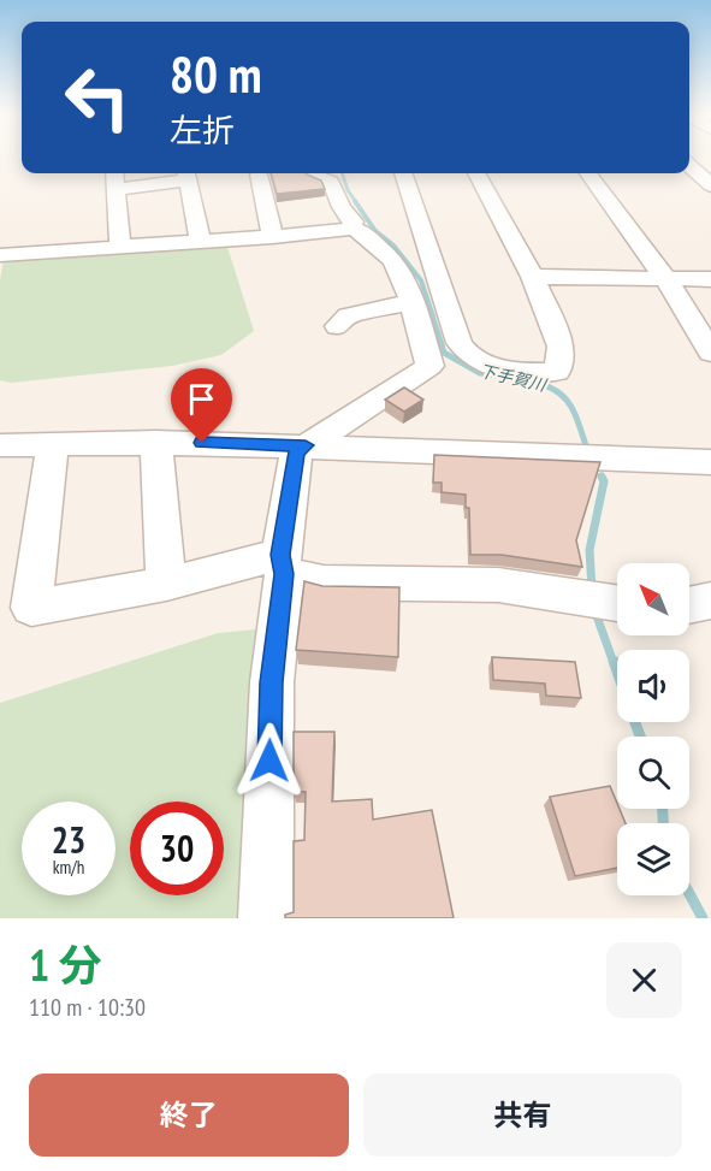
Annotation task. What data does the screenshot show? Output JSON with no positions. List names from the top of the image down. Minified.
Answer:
{"water":["下手賀川"],"north":"top left","page":{"turn":["80 m","左折"],"speed":"23 km/h","limit":"30","heading":["1 分","110 m · 10:30"],"buttons":["終了","共有"]}}
